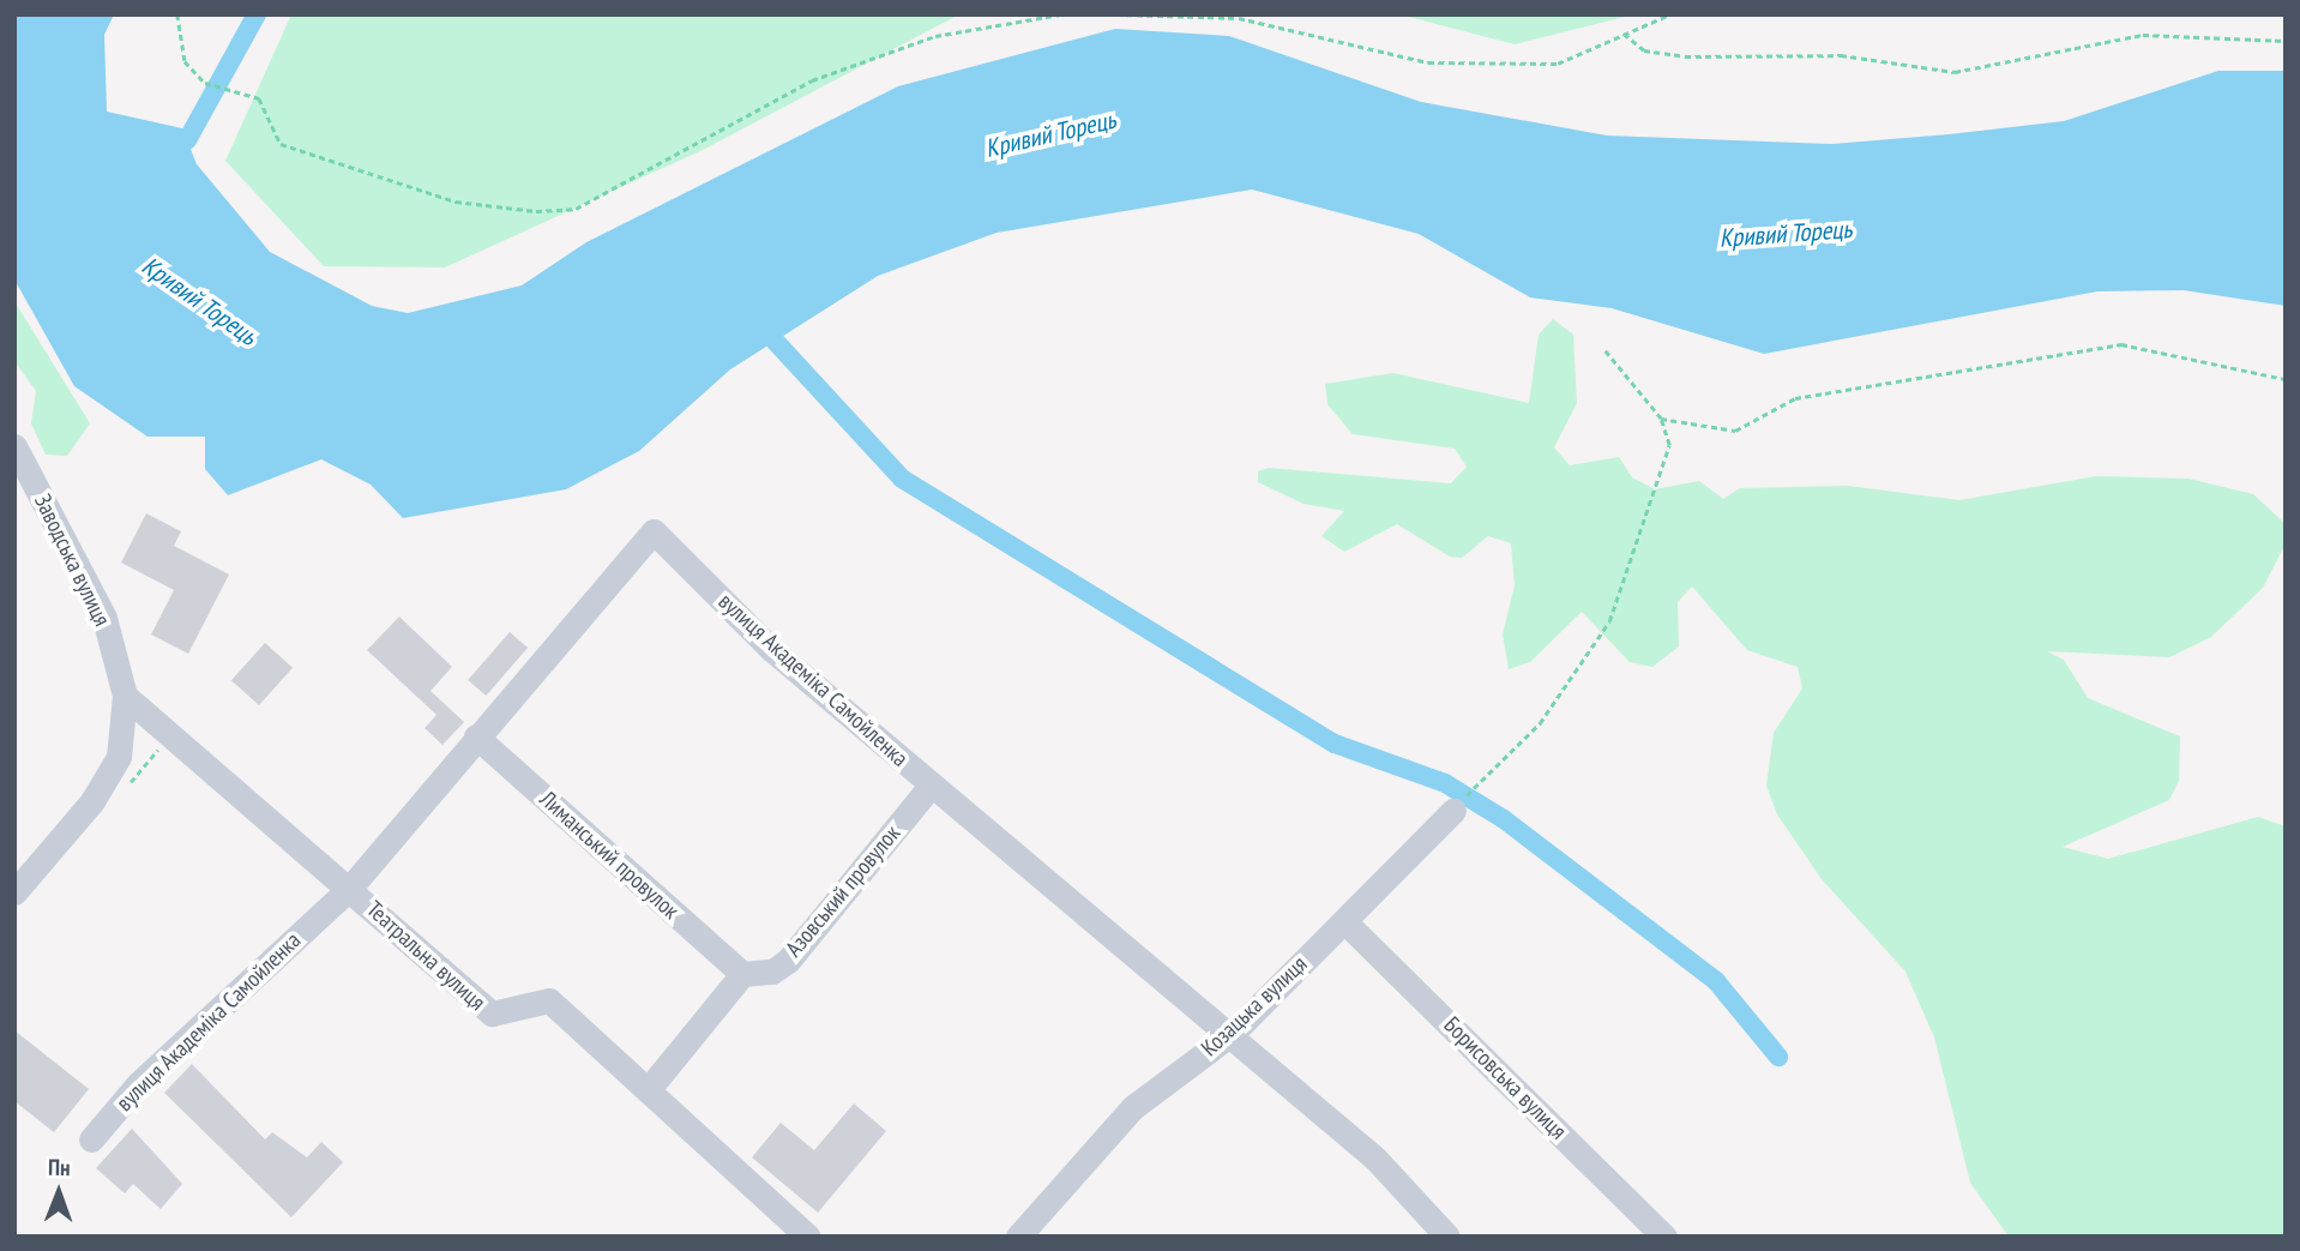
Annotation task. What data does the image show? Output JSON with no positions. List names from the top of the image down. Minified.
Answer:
{"streets":{"street":["Заводська вулиця","вулиця Академіка Самойленка","Лиманський провулок","Азовський провулок","Театральна вулиця","Козацька вулиця","Борисовська вулиця"]},"crossings":[["Заводська вулиця","Театральна вулиця"],["вулиця Академіка Самойленка","Лиманський провулок"],["вулиця Академіка Самойленка","Азовський провулок"],["вулиця Академіка Самойленка","Театральна вулиця"],["вулиця Академіка Самойленка","Козацька вулиця"],["Лиманський провулок","Азовський провулок"],["Козацька вулиця","Борисовська вулиця"]],"water":["Кривий Торець"],"north":"top"}
